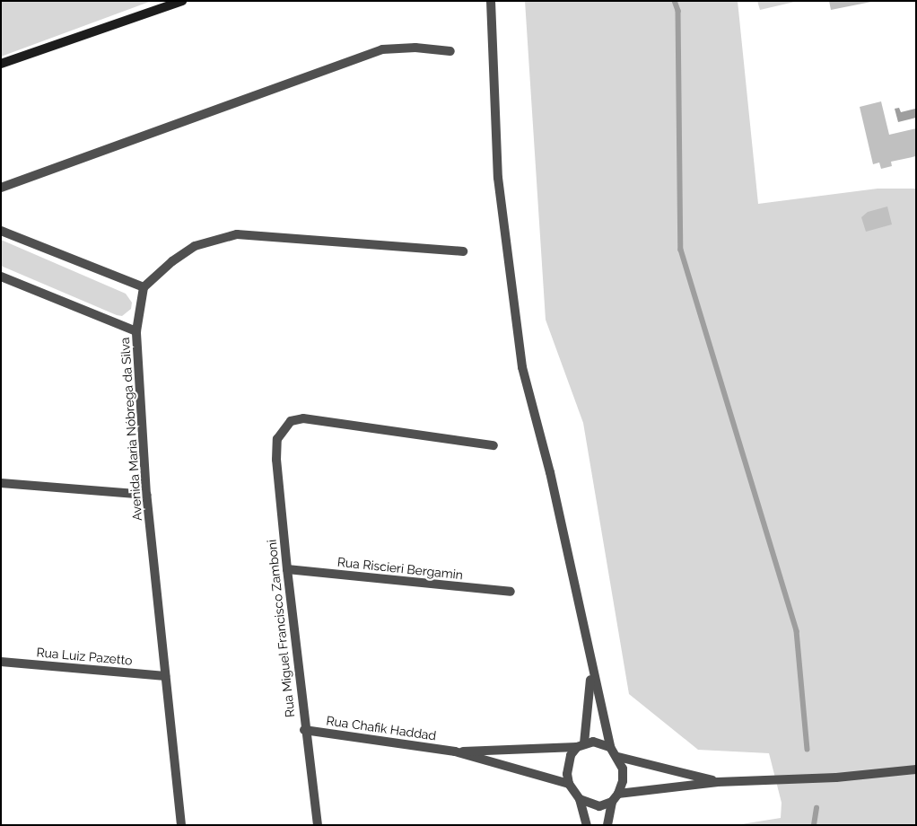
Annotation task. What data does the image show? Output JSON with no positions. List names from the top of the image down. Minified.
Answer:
{"streets":{"street":["Avenida Maria Nóbrega da Silva","Rua Riscieri Bergamin","Rua Miguel Francisco Zamboni","Rua Luiz Pazetto","Rua Chafik Haddad"]},"crossings":[["Avenida Maria Nóbrega da Silva","Rua Luiz Pazetto"],["Rua Riscieri Bergamin","Rua Miguel Francisco Zamboni"],["Rua Miguel Francisco Zamboni","Rua Chafik Haddad"]]}
